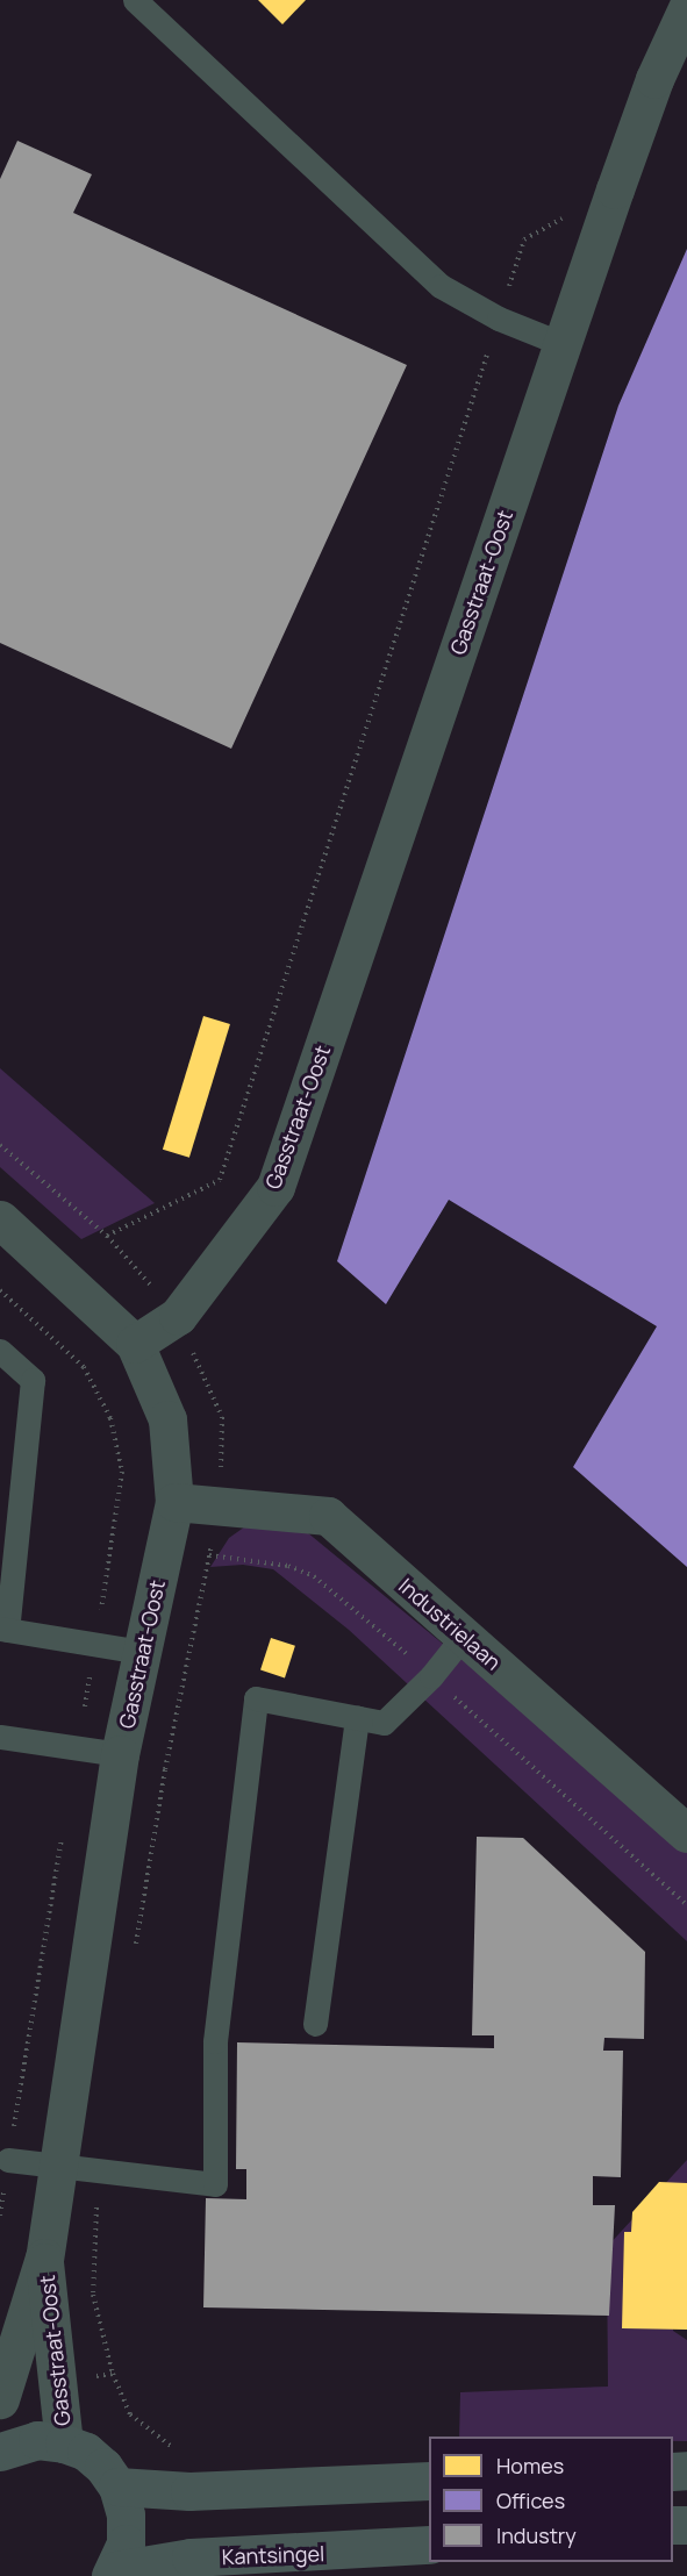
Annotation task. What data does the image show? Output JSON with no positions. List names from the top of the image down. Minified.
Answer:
{"streets":{"street":["Gasstraat-Oost","Industrielaan","Kantsingel"]},"crossings":[["Gasstraat-Oost","Industrielaan"]],"legend":["Homes","Offices","Industry"]}
